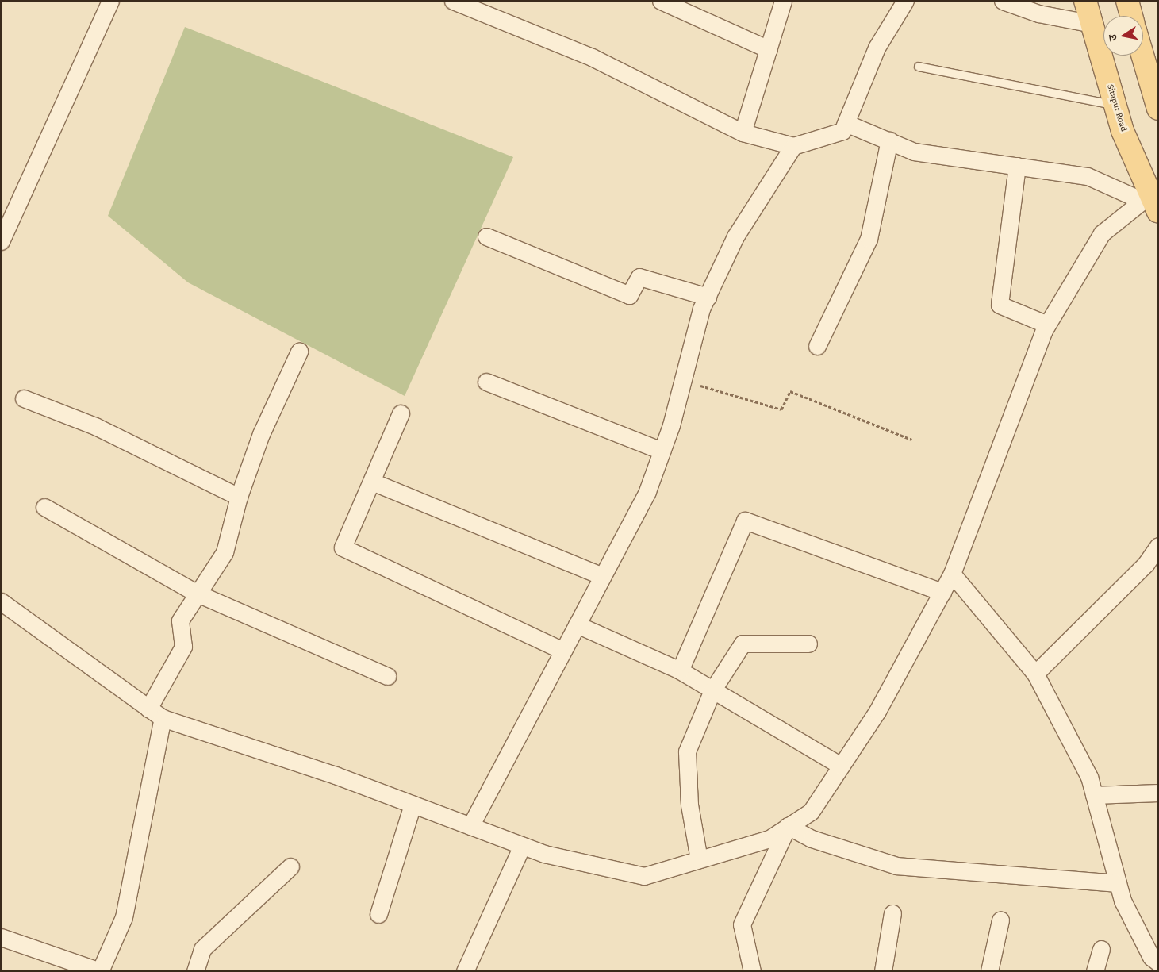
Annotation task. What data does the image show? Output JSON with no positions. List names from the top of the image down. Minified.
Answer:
{"streets":{"main road":["Sitapur Road"]},"north":"left"}
